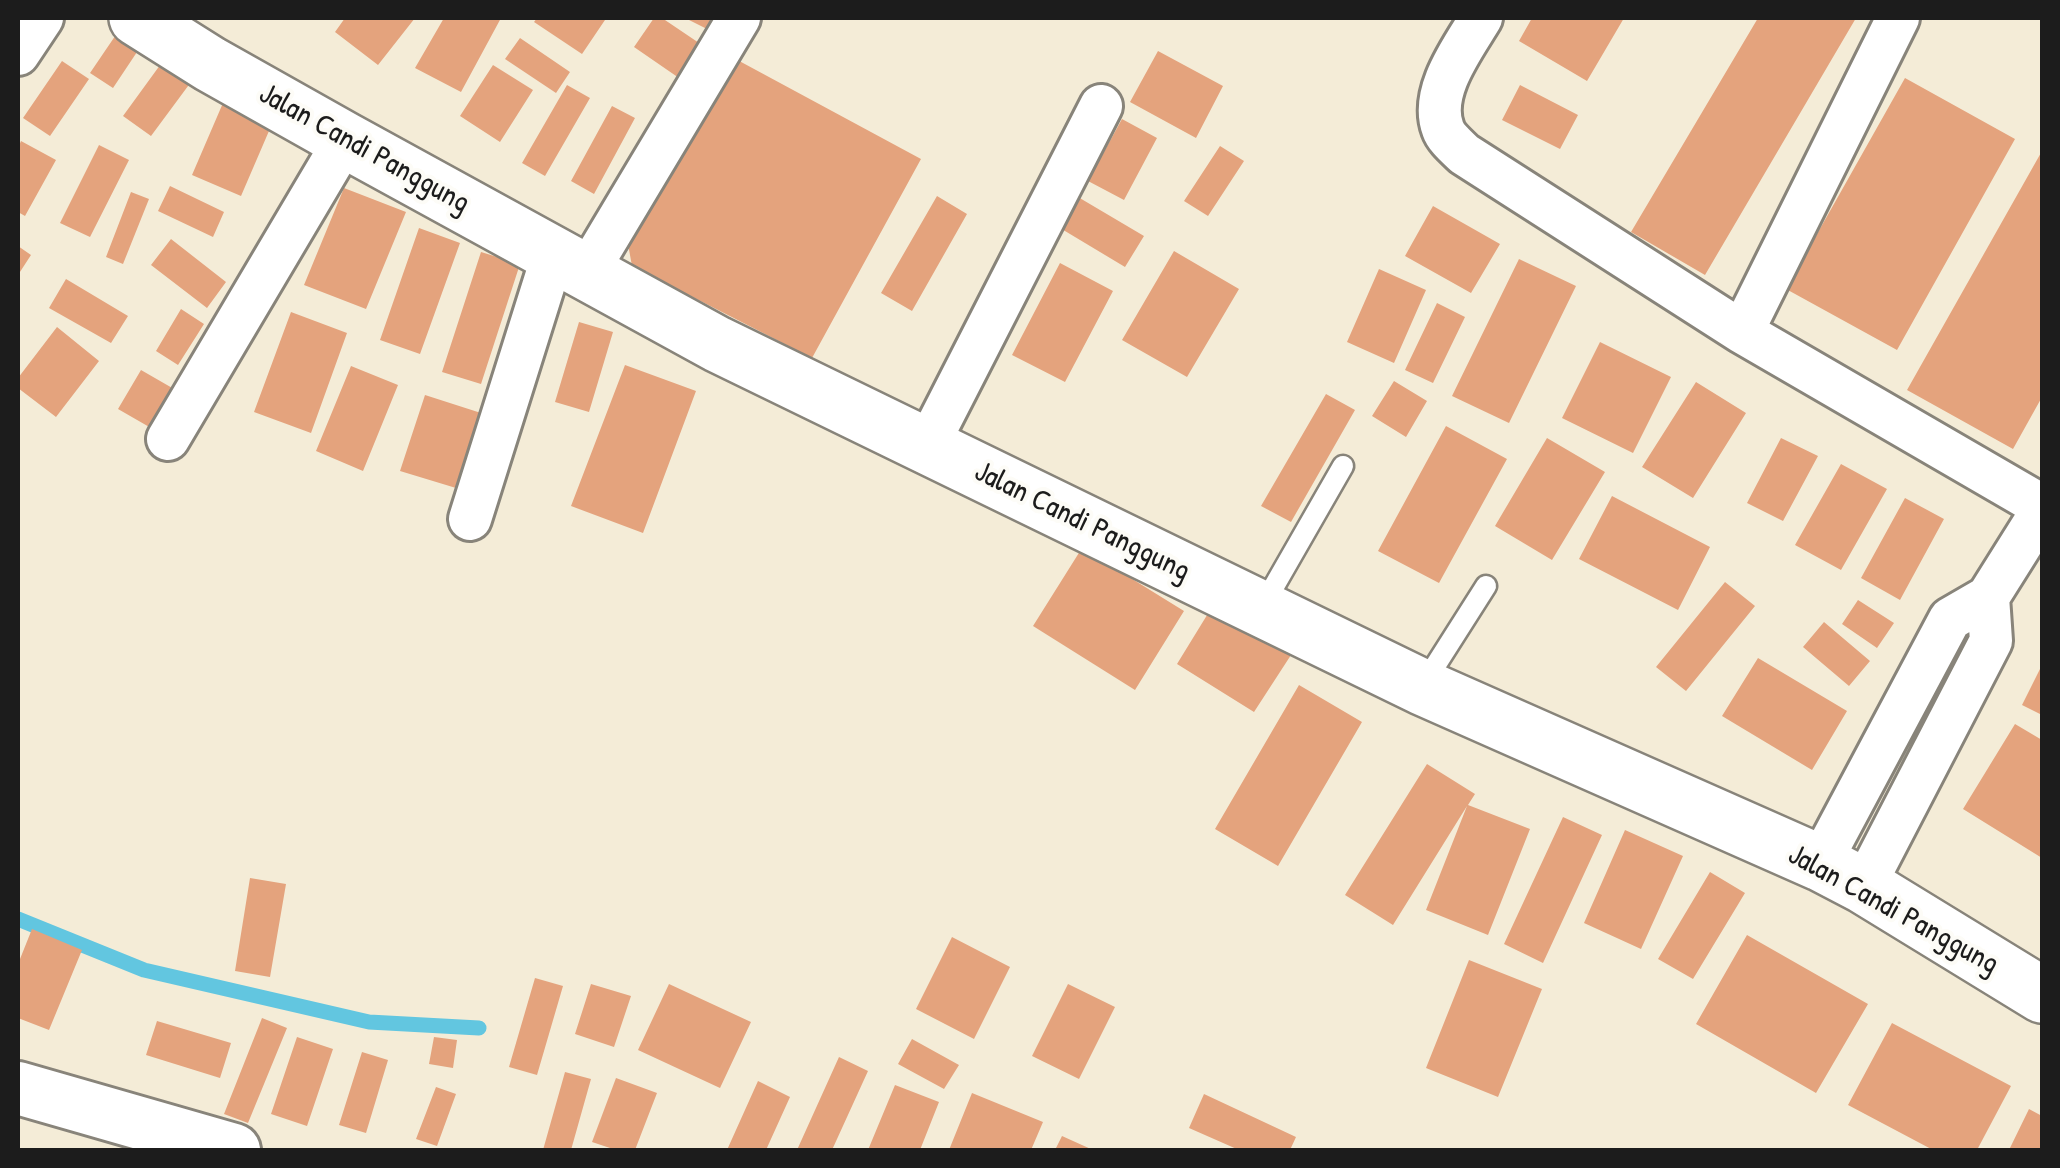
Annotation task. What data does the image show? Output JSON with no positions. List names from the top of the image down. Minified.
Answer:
{"streets":{"main road":["Jalan Candi Panggung"]}}
